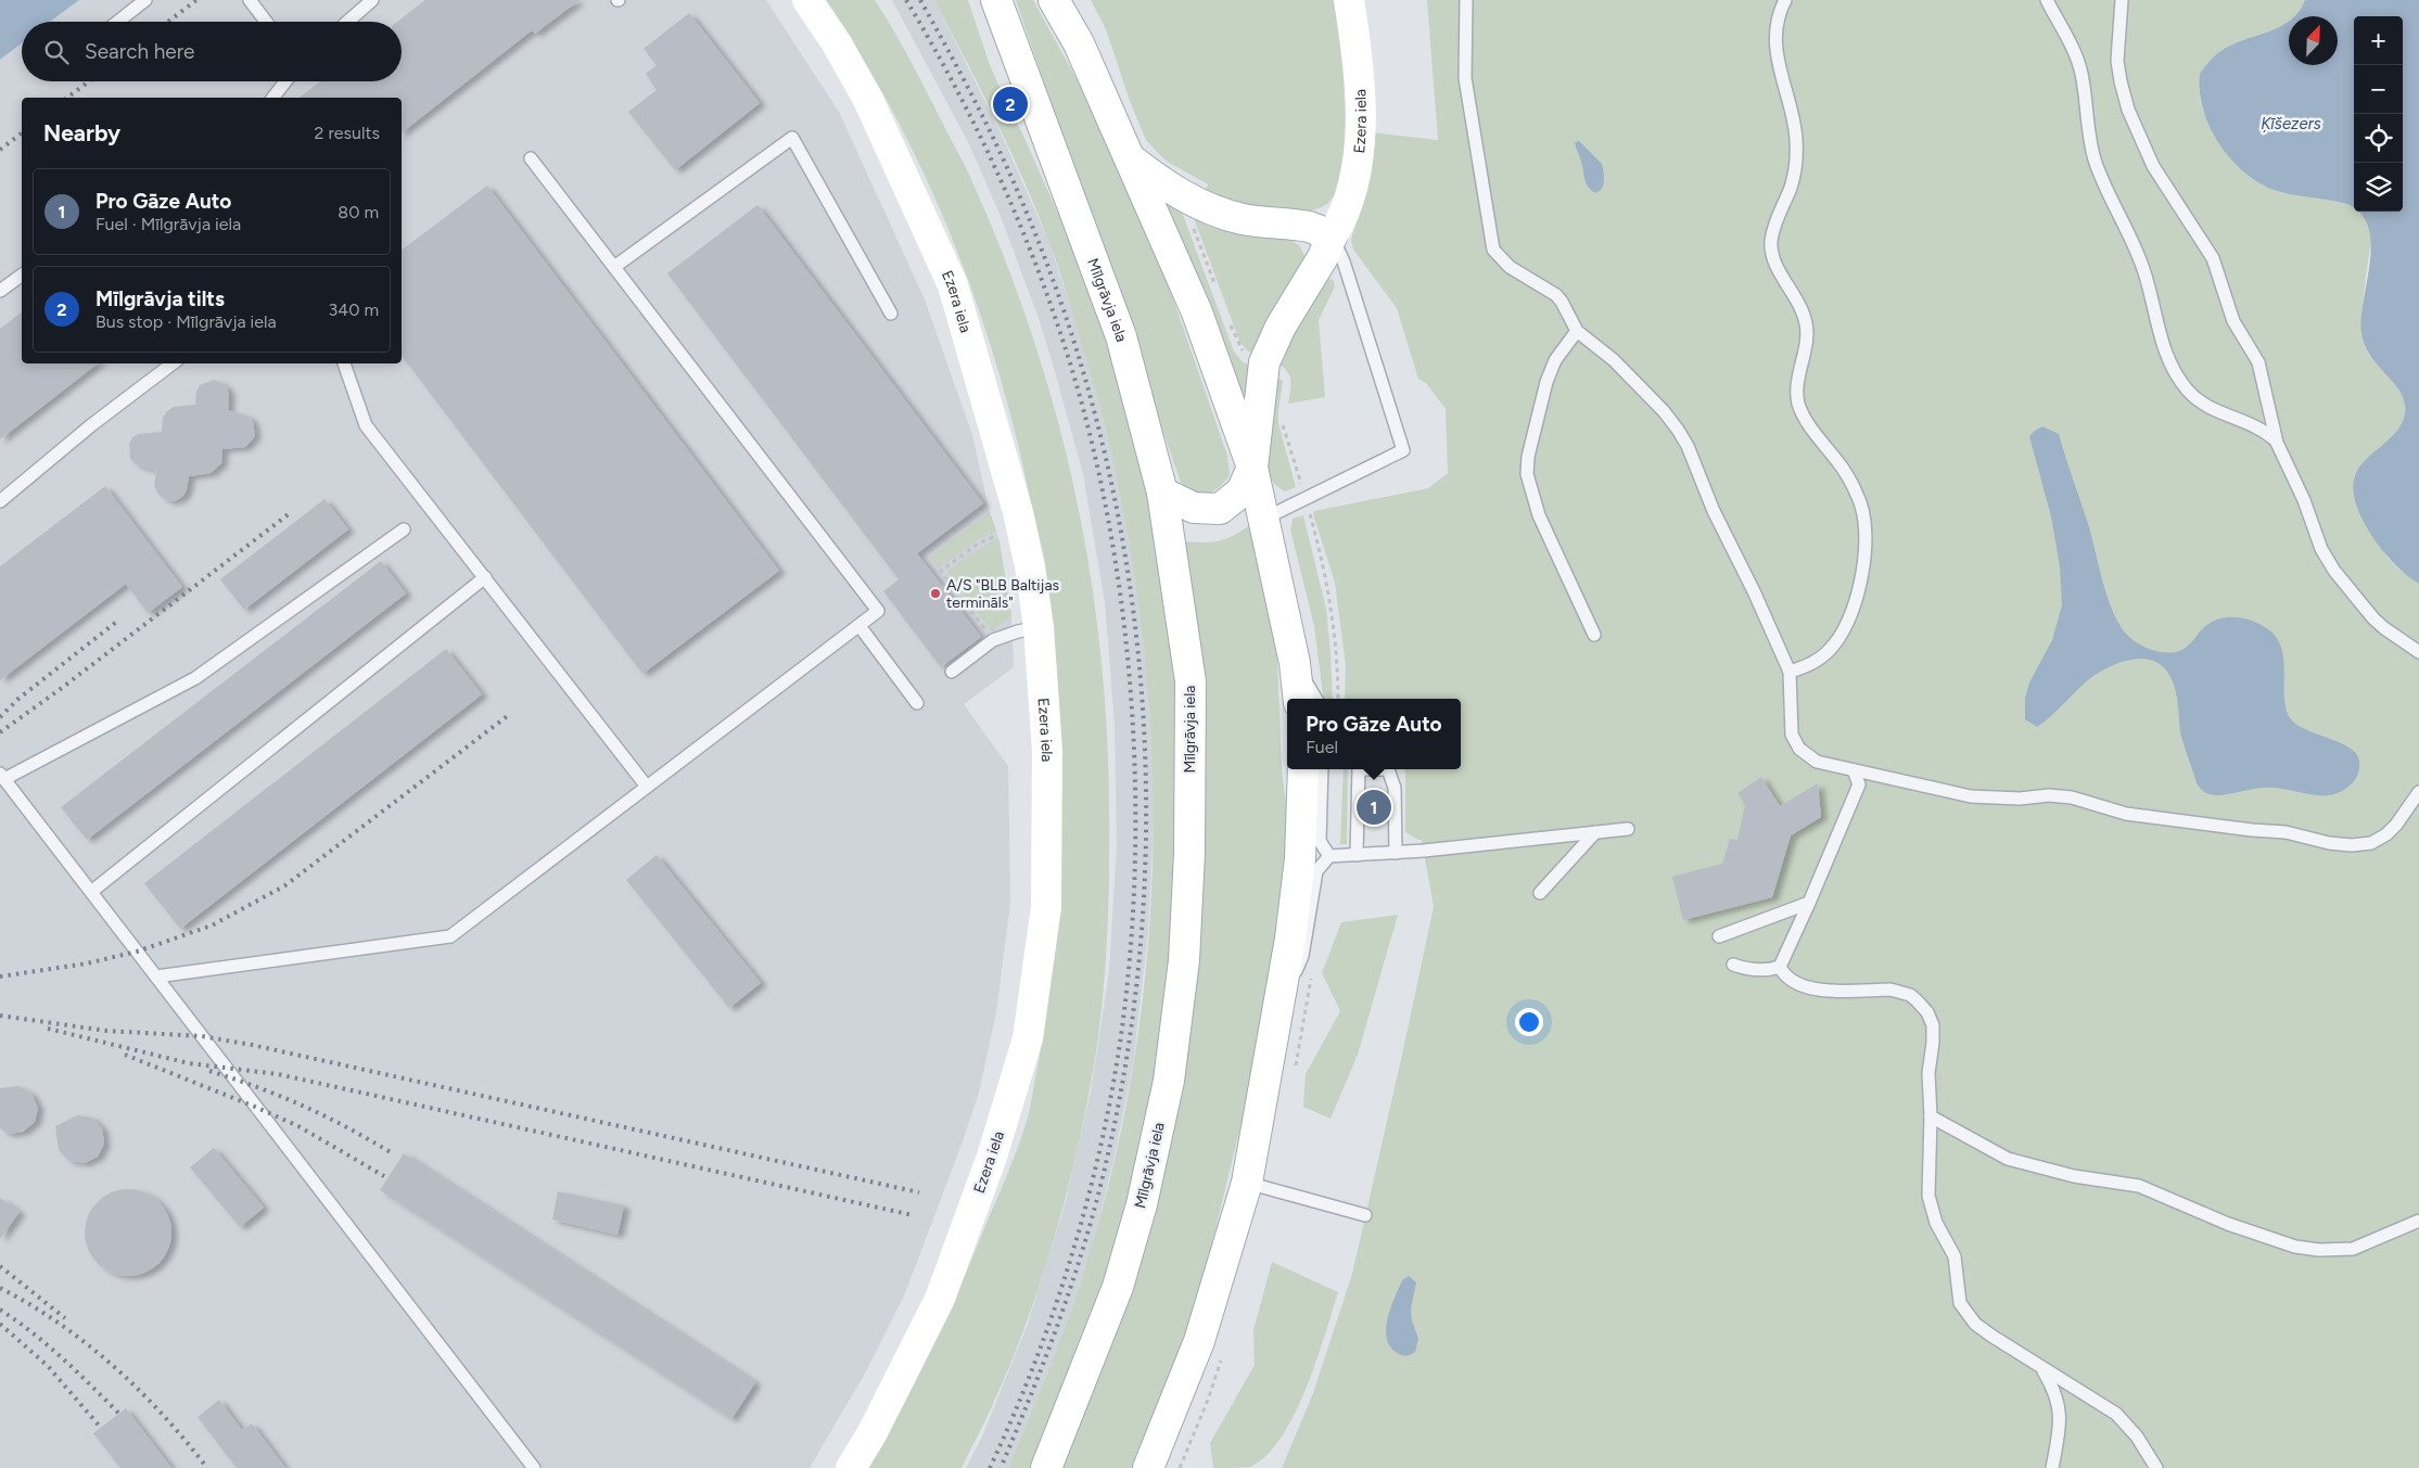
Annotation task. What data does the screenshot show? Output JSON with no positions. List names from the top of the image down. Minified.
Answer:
{"streets":{"main road":["Ezera iela","Mīlgrāvja iela"]},"water":["Ķīšezers"],"places":["A/S \"BLB Baltijas termināls\""],"north":"top right","page":{"map_buttons":["+","−"],"search":"Search here","pins":["2","1"],"heading":["Nearby","2 results"],"list":[{"mark":"1","name":"Pro Gāze Auto","note":"Fuel · Mīlgrāvja iela","value":"80 m"},{"mark":"2","name":"Mīlgrāvja tilts","note":"Bus stop · Mīlgrāvja iela","value":"340 m"}],"popup":["Pro Gāze Auto","Fuel"]}}
